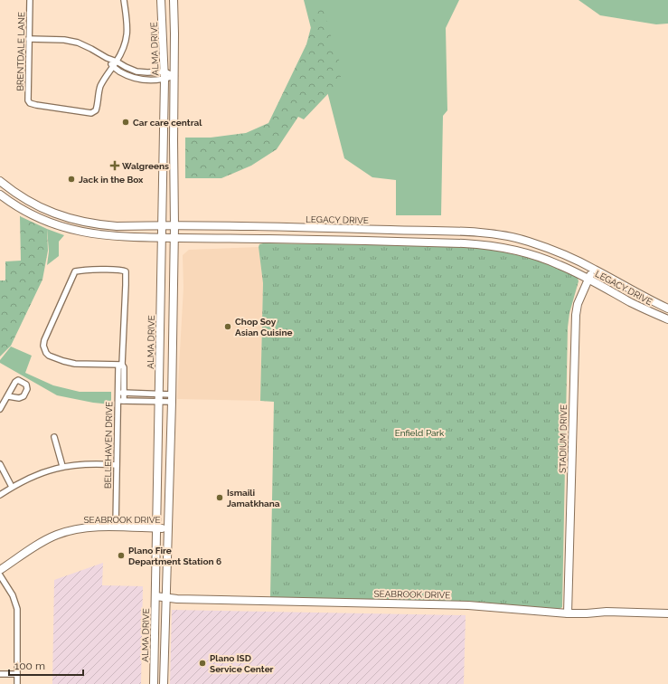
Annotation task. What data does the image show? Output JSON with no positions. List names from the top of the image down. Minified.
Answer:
{"streets":{"main road":["ALMA DRIVE","LEGACY DRIVE","STADIUM DRIVE","SEABROOK DRIVE"],"street":["BRENTDALE LANE","BELLEHAVEN DRIVE"]},"crossings":[["ALMA DRIVE","LEGACY DRIVE"],["ALMA DRIVE","SEABROOK DRIVE"],["LEGACY DRIVE","STADIUM DRIVE"],["STADIUM DRIVE","SEABROOK DRIVE"],["BELLEHAVEN DRIVE","SEABROOK DRIVE"]],"parks":["Enfield Park"],"places":{"other":["Car care central","Jack in the Box","Chop Soy Asian Cuisine","Ismaili Jamatkhana","Plano Fire Department Station 6","Plano ISD Service Center"],"health":["Walgreens"]},"scale_bar":"100 m"}
